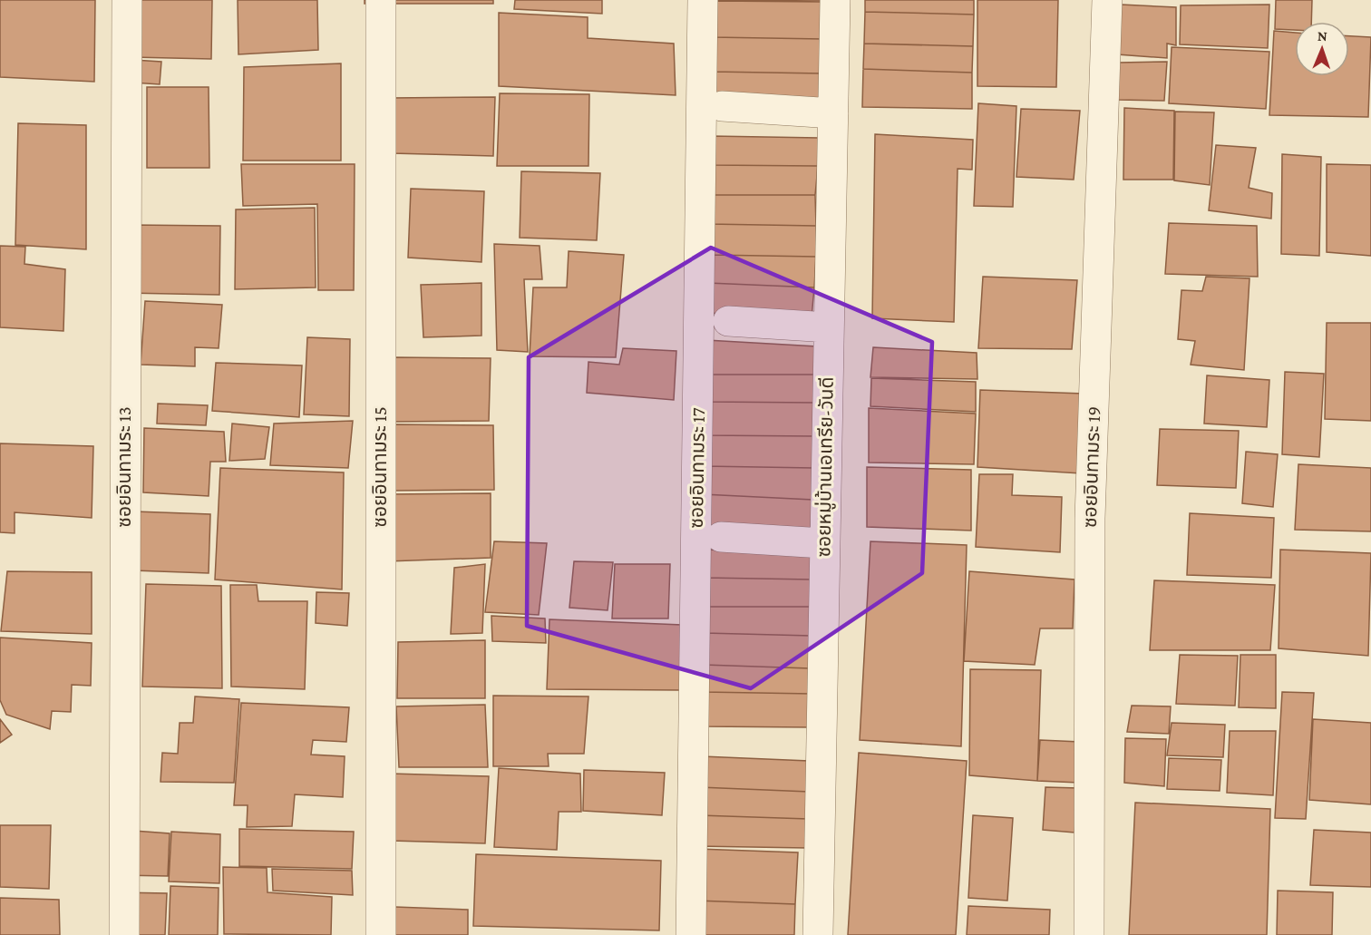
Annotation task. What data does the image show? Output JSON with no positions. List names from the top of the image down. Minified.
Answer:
{"streets":{"street":["ซอยอินทามระ 13","ซอยอินทามระ 15","ซอยหมู่บ้านเอเทรีย-วันดี","ซอยอินทามระ 19","ซอยอินทามระ 17"]},"north":"top"}
